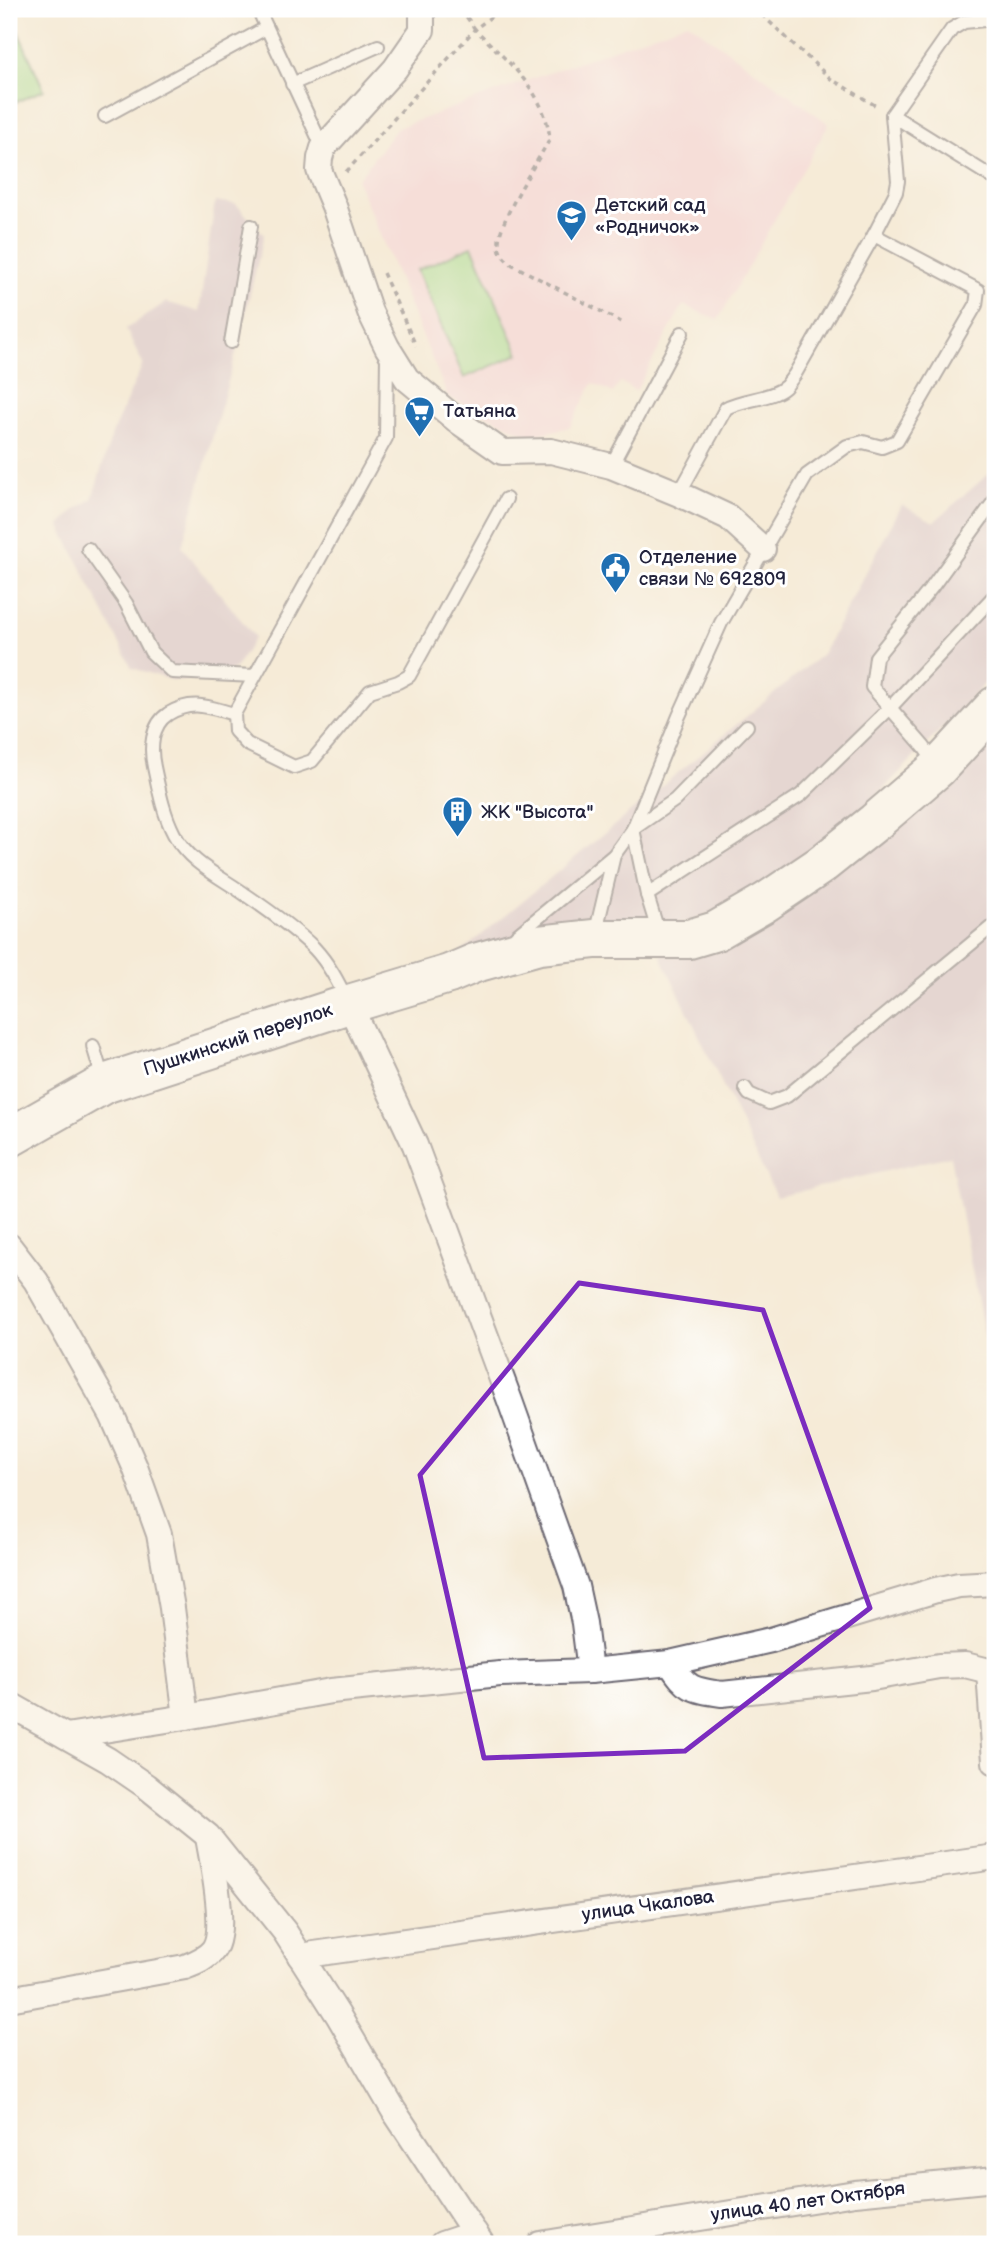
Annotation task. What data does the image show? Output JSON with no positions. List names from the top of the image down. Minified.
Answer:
{"streets":{"main road":["Пушкинский переулок"],"street":["улица Чкалова","улица 40 лет Октября"]},"places":{"school or university":["Детский сад «Родничок»"],"supermarket":["Татьяна"],"public building":["Отделение связи № 692809"],"building":["ЖК \"Высота\""]}}
